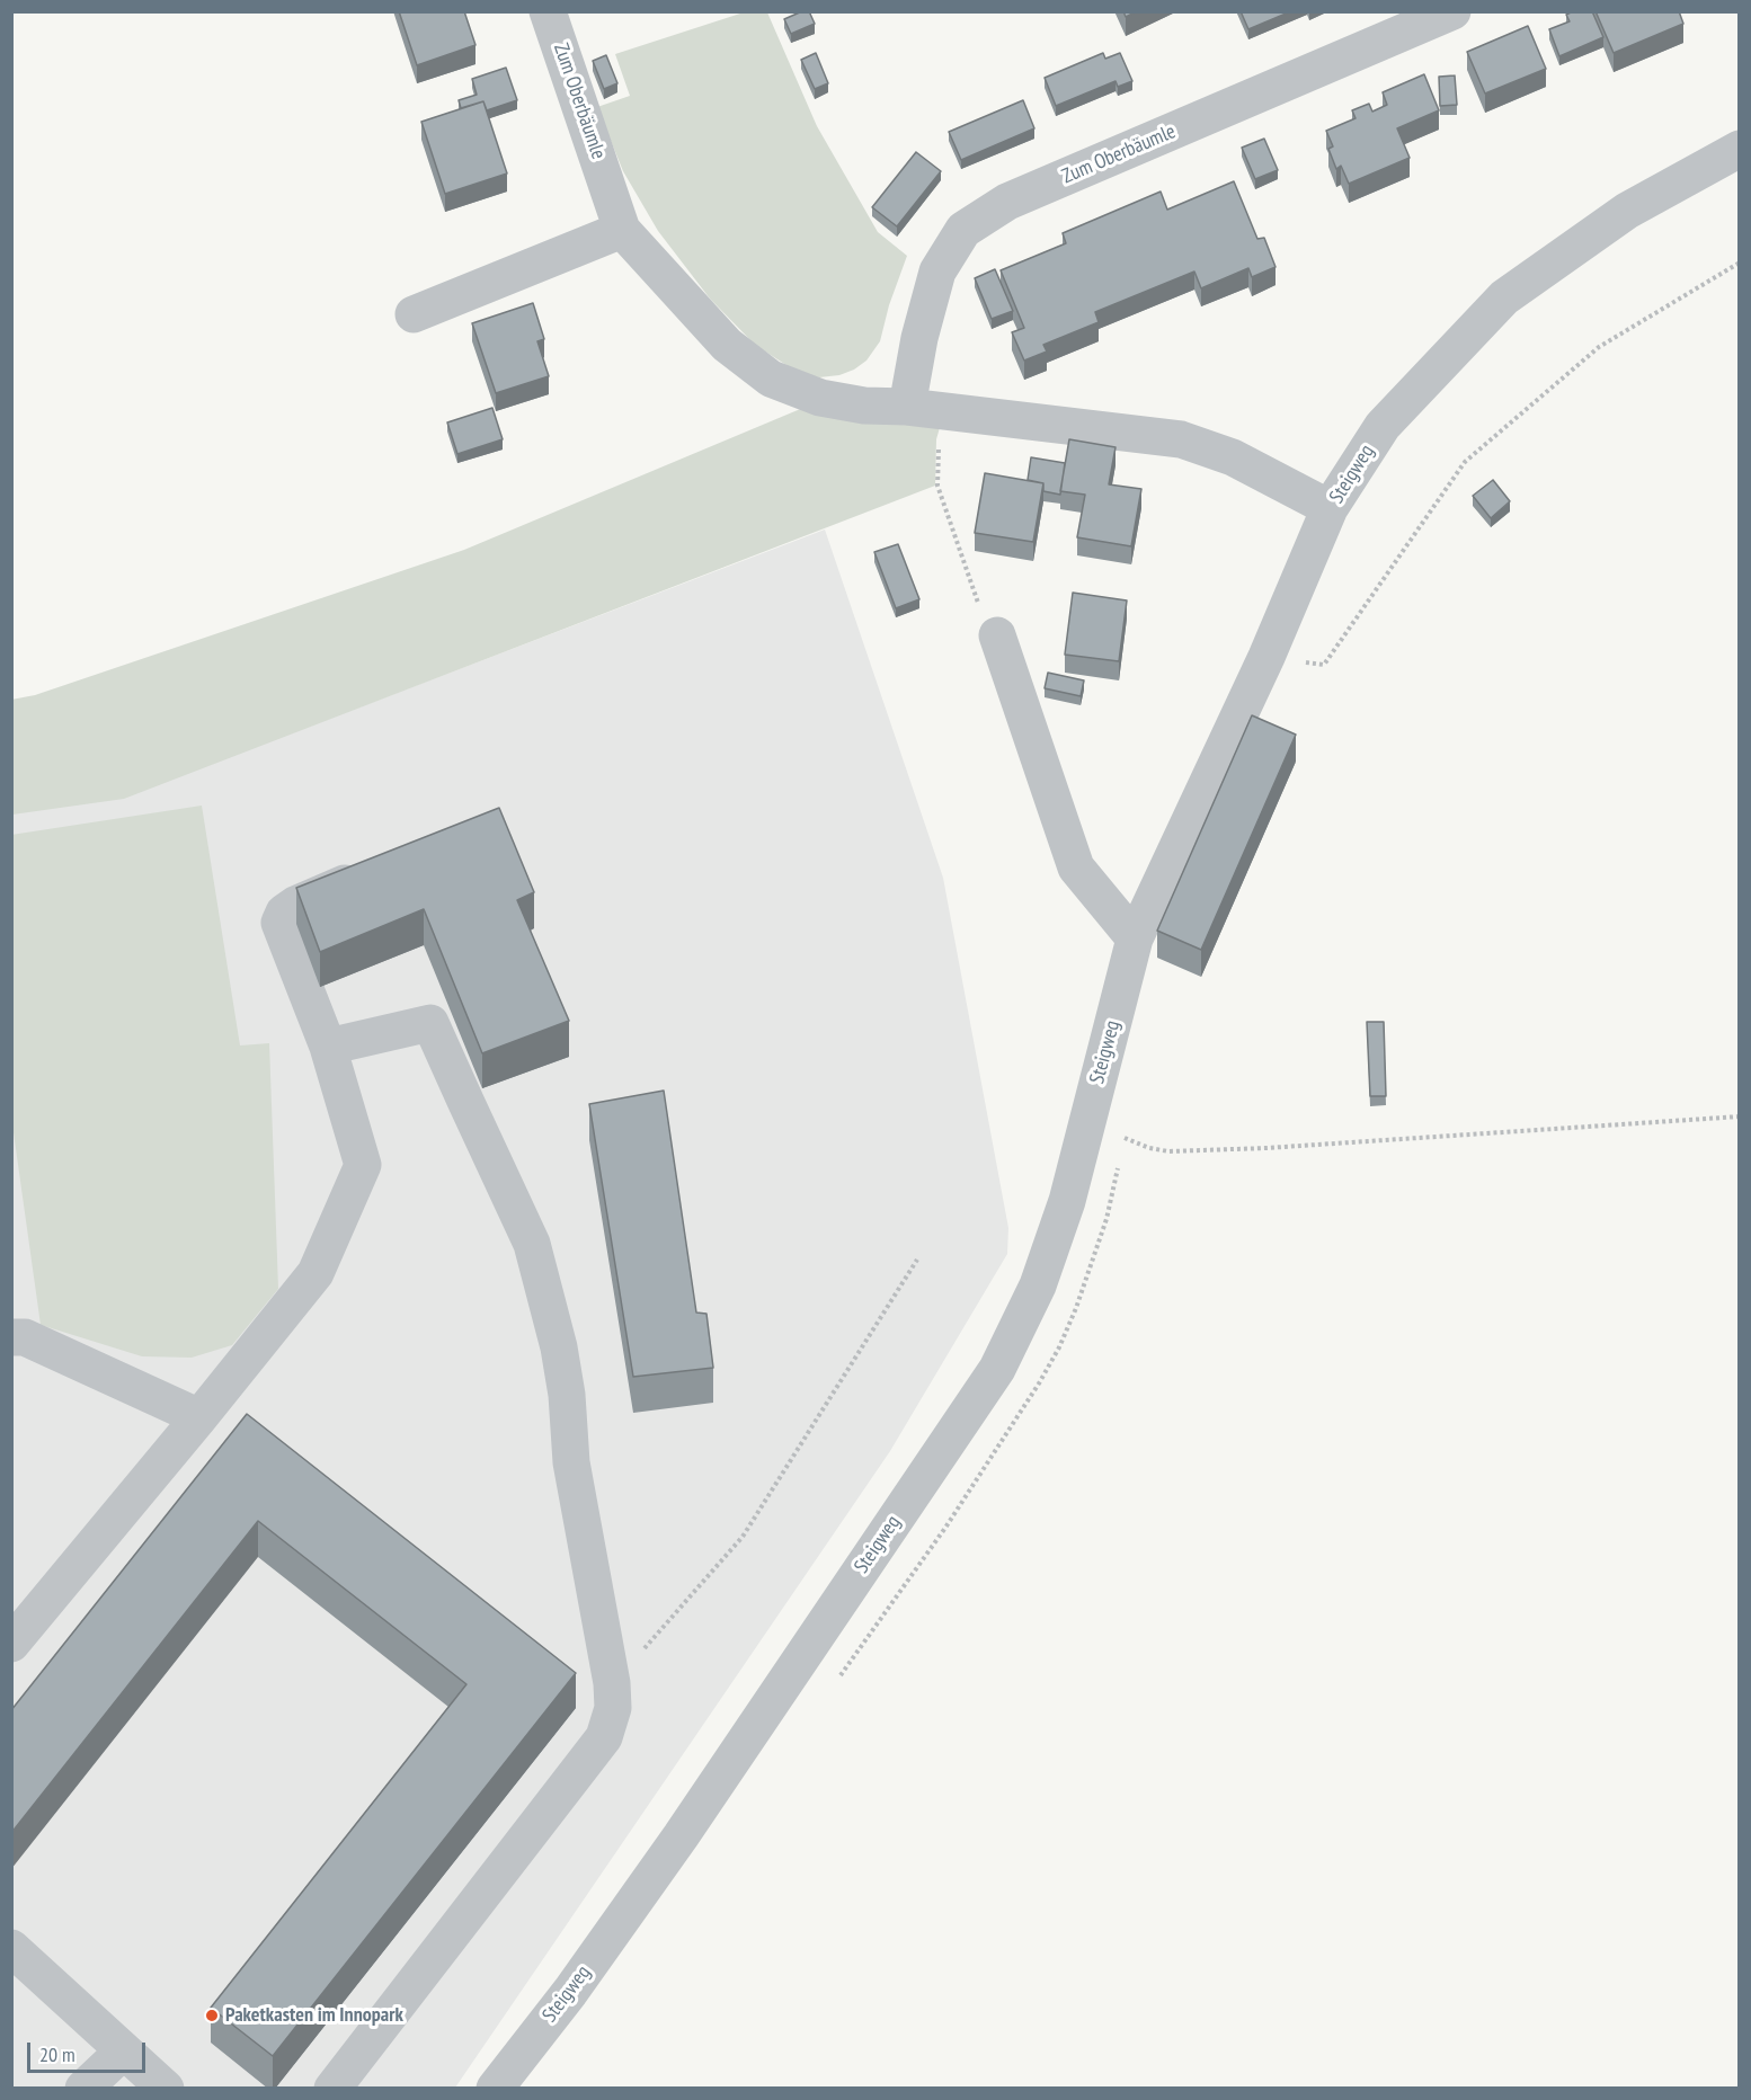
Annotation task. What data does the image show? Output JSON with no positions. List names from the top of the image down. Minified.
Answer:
{"streets":{"street":["Zum Oberbäumle","Steigweg"]},"crossings":[["Zum Oberbäumle","Steigweg"]],"places":["Paketkasten im Innopark"],"scale_bar":"20 m"}
